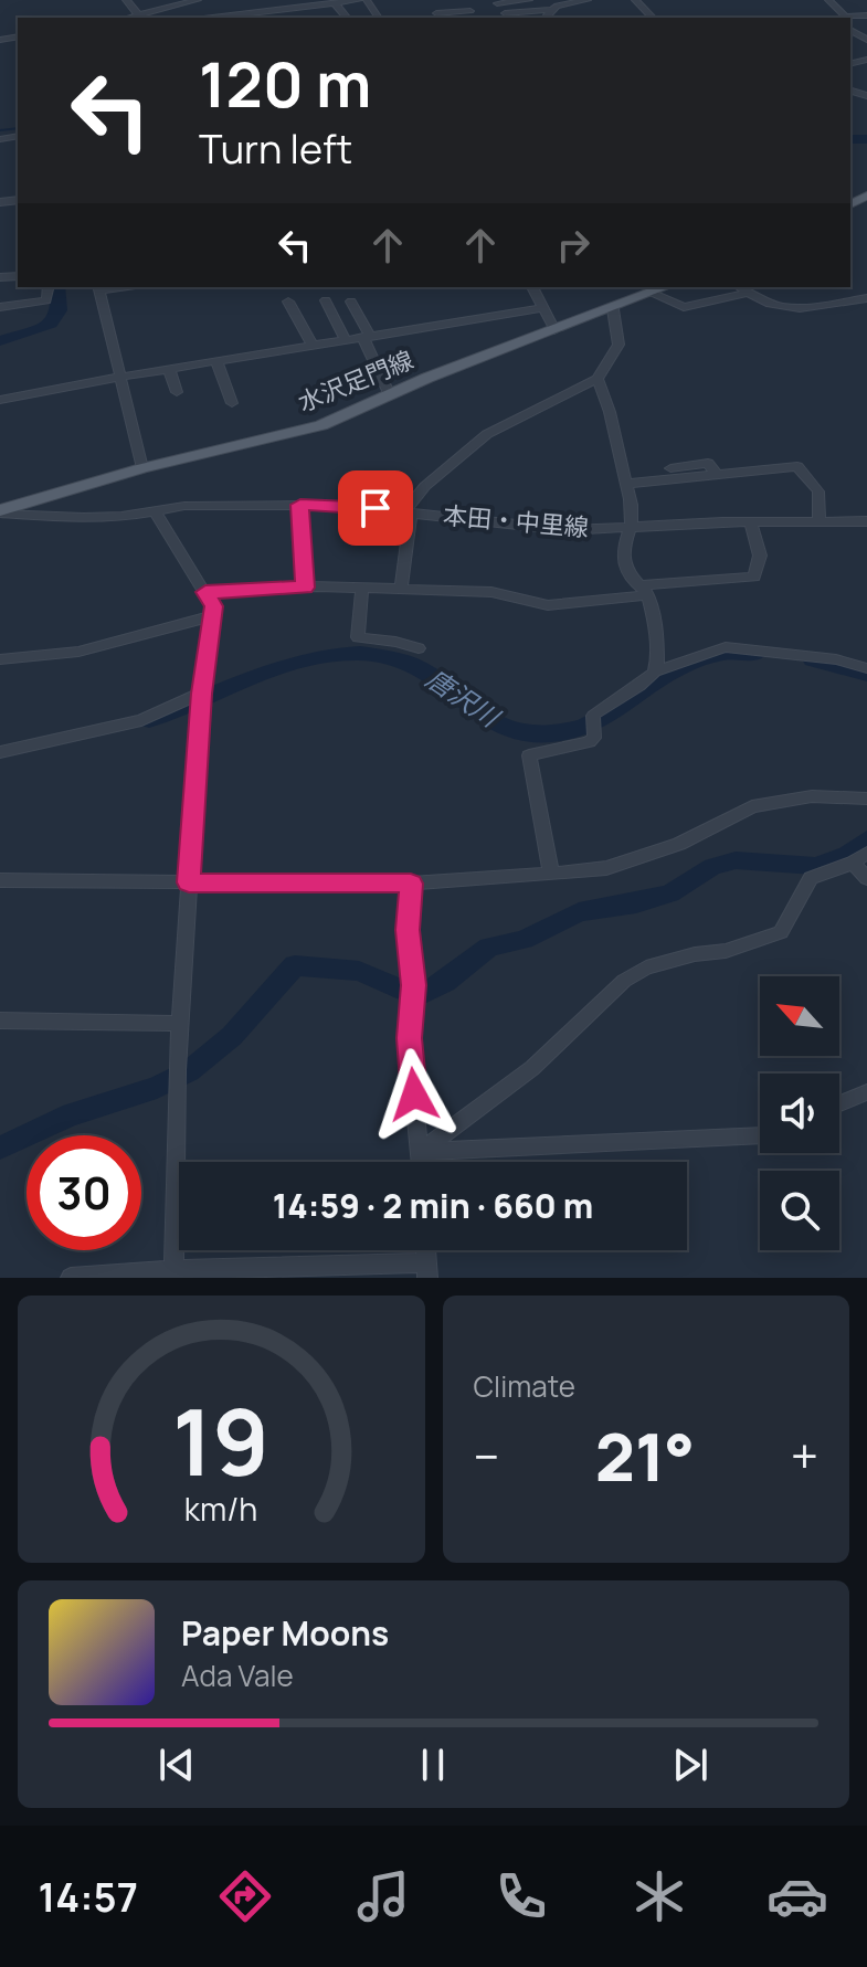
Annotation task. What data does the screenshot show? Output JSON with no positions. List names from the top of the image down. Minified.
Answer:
{"streets":{"main road":["水沢足門線"],"street":["本田・中里線"]},"crossings":[["水沢足門線","本田・中里線"]],"water":["唐沢川"],"north":"top left","page":{"turn":["120 m","Turn left"],"limit":"30","trip":"14:59 · 2 min · 660 m","tile":"Climate","heat":["−","21°","+"],"song":["Paper Moons","Ada Vale"],"tabs":"14:57","gauge":["19","km/h"]}}
